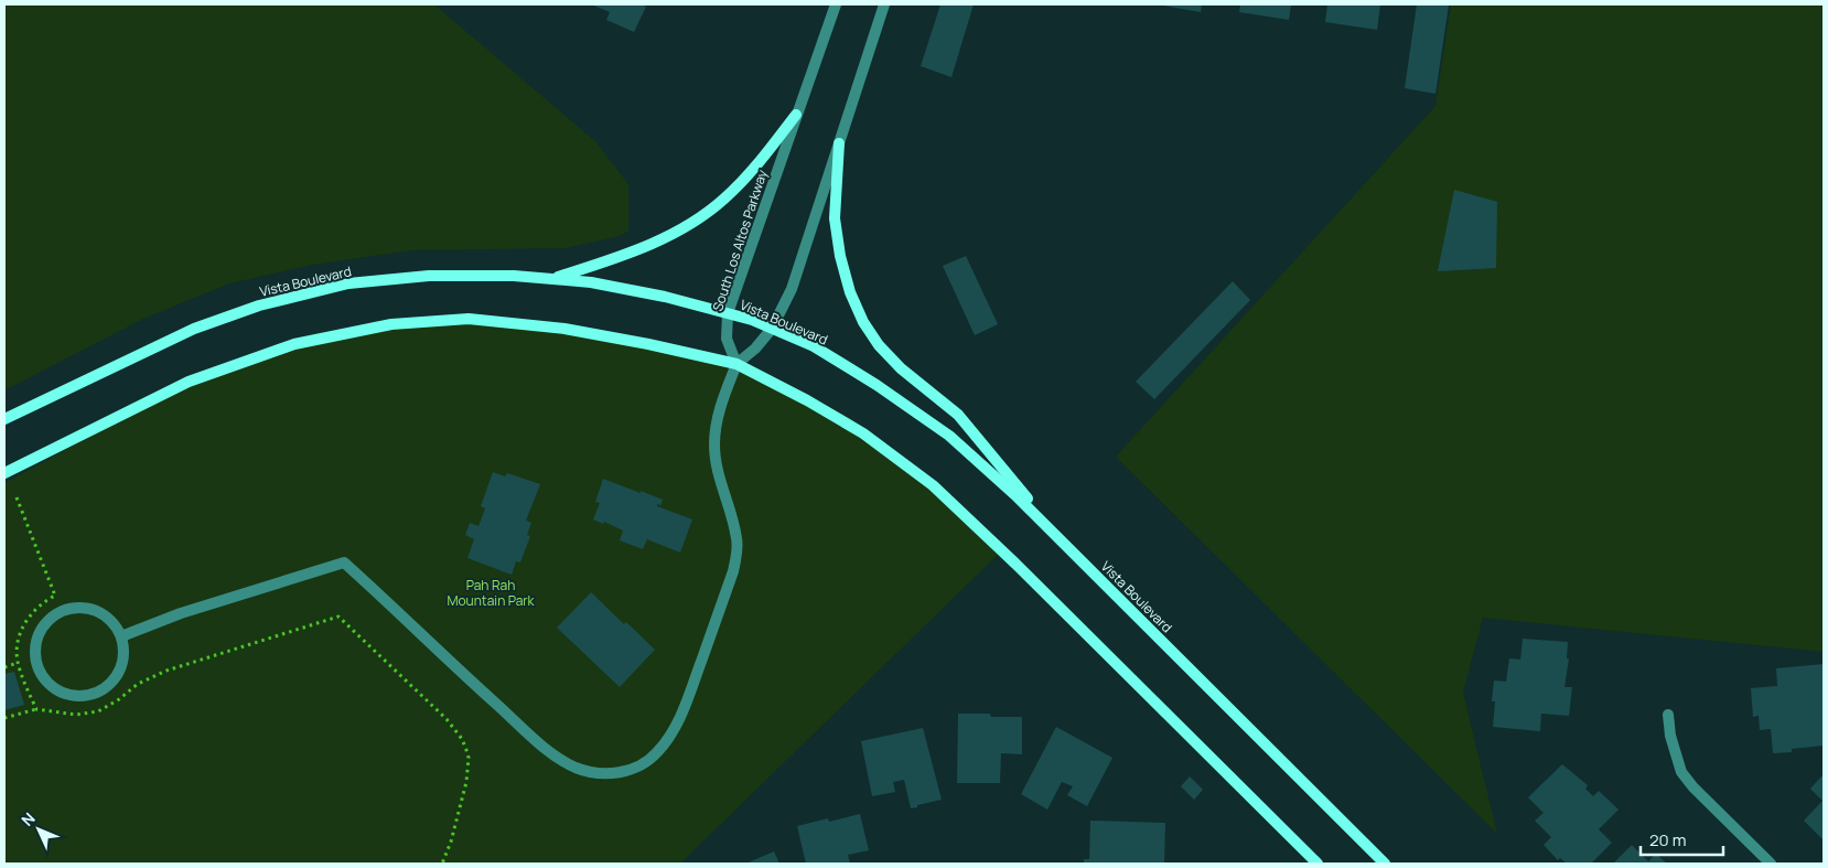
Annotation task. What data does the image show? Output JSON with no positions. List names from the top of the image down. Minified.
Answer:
{"streets":{"main road":["Vista Boulevard"],"street":["South Los Altos Parkway"]},"crossings":[["South Los Altos Parkway","Vista Boulevard"]],"parks":["Pah Rah Mountain Park"],"scale_bar":"20 m","north":"top left"}
